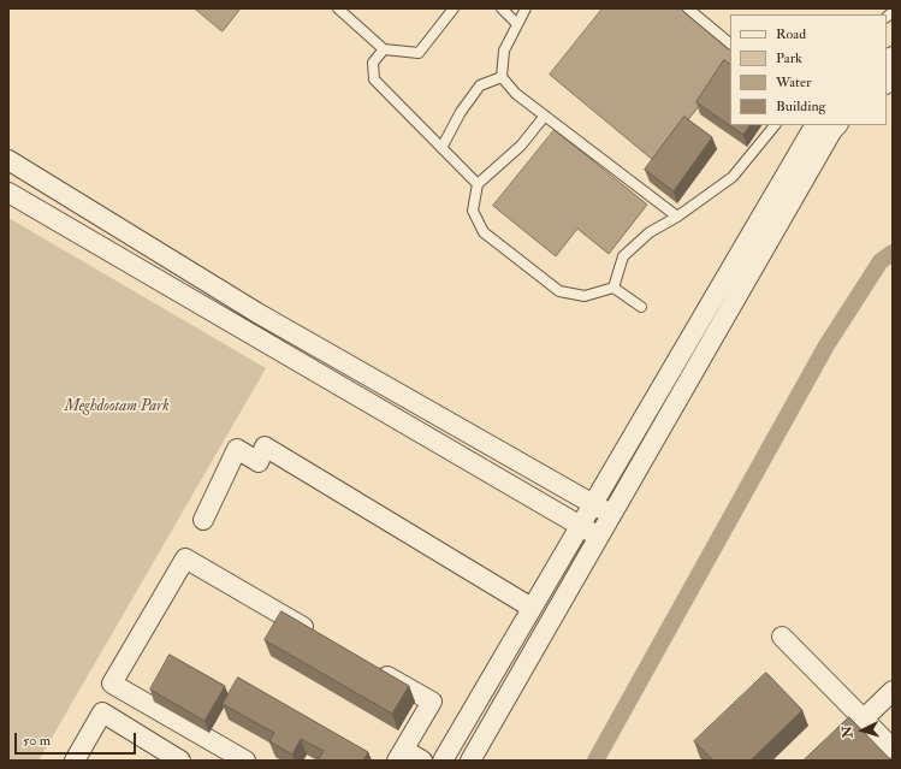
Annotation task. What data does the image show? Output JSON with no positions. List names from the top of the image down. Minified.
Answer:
{"parks":["Meghdootam Park"],"legend":["Road","Park","Water","Building"],"scale_bar":"50 m","north":"left"}
